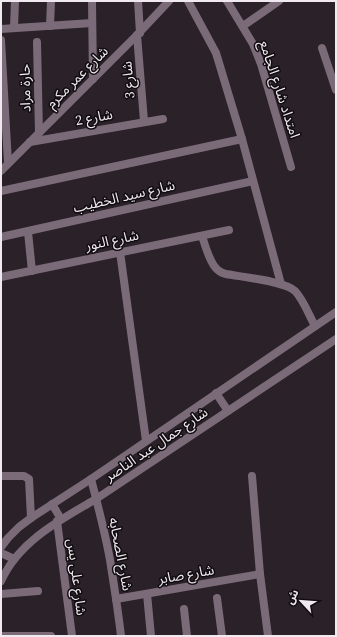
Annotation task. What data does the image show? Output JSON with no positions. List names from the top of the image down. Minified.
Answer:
{"streets":{"street":["شارع عمر مكرم","شارع 3","حارة مراد","امتداد شارع الجامع","شارع 2","شارع سيد الخطيب","شارع النور","شارع جمال عبد الناصر","شارع الصحابه","شارع صابر","شارع على يس"]},"crossings":[["شارع عمر مكرم","شارع 3"],["شارع عمر مكرم","حارة مراد"],["شارع عمر مكرم","شارع 2"],["شارع 3","شارع 2"],["شارع جمال عبد الناصر","شارع الصحابه"],["شارع جمال عبد الناصر","شارع على يس"],["شارع الصحابه","شارع صابر"]],"north":"top left"}
